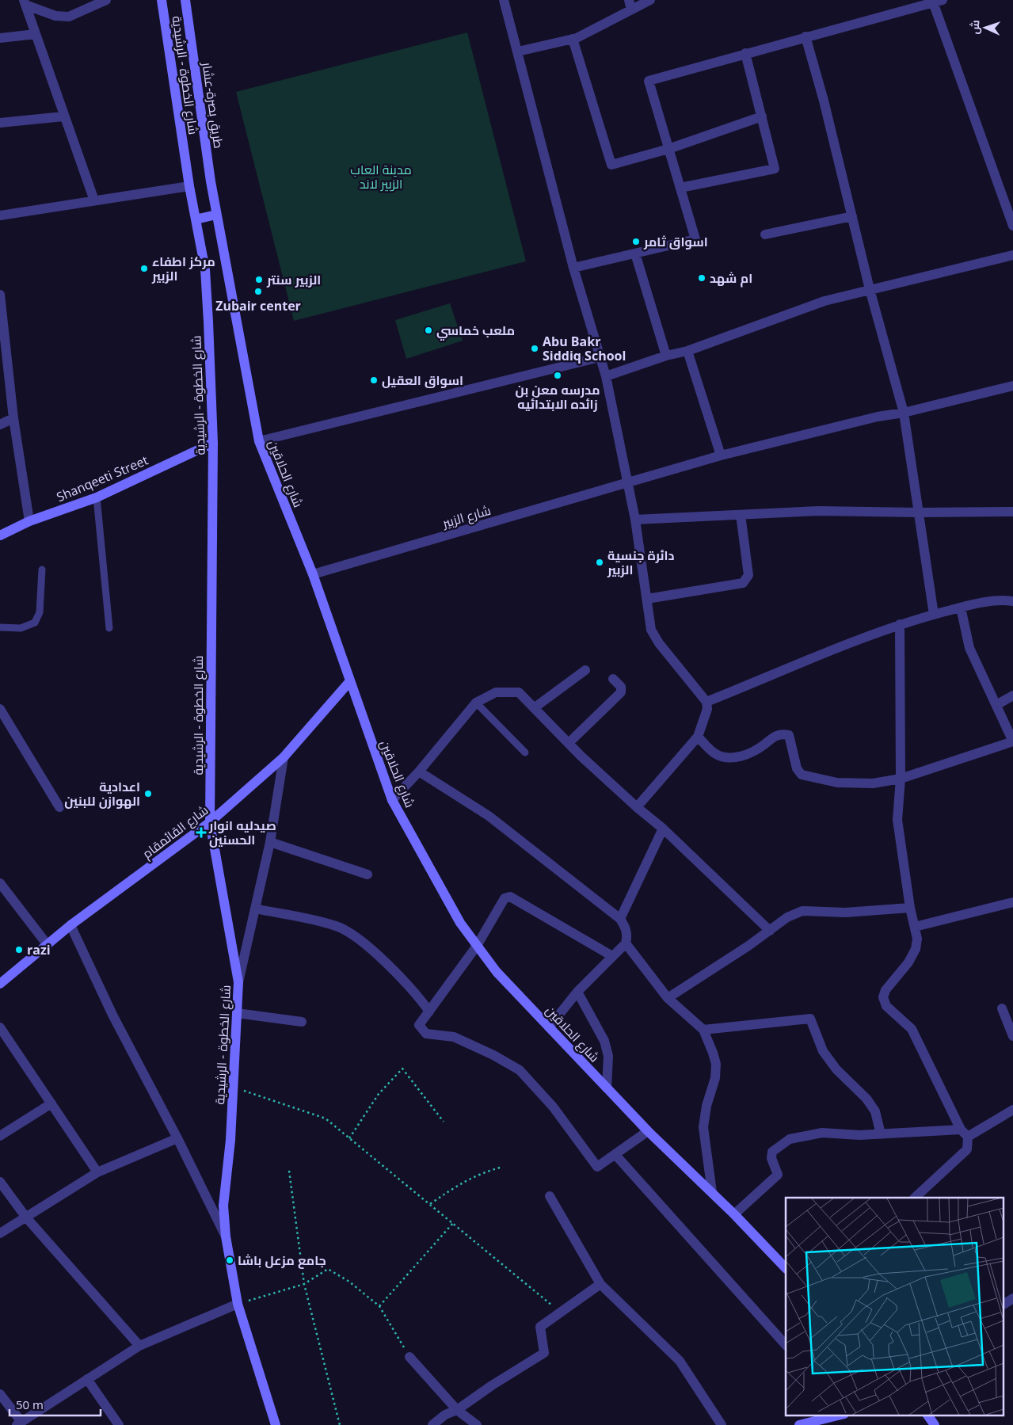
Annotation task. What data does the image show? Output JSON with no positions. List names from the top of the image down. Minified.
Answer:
{"streets":{"main road":["شارع الخطوة - الرشيدية","طريق بصرة-عشار","شارع الحلاقين","Shanqeeti Street","شارع القائمقام"],"street":["شارع الزبير"]},"crossings":[["شارع الخطوة - الرشيدية","Shanqeeti Street"],["شارع الخطوة - الرشيدية","شارع القائمقام"],["طريق بصرة-عشار","شارع الحلاقين"],["شارع الحلاقين","شارع الزبير"],["شارع الحلاقين","شارع القائمقام"]],"parks":["مدينة العاب الزبير لاند"],"places":{"other":["اسواق ثامر","مركز اطفاء الزبير","ام شهد","الزبير سنتر","Zubair center","ملعب خماسي","Abu Bakr Siddiq School","مدرسه معن بن زائده الابتدائيه","اسواق العقيل","دائرة جنسية الزبير","اعدادية الهوازن للبنين","razi","جامع مزعل باشا"],"health":["صيدليه انوار الحسنين"]},"scale_bar":"50 m","north":"left"}
